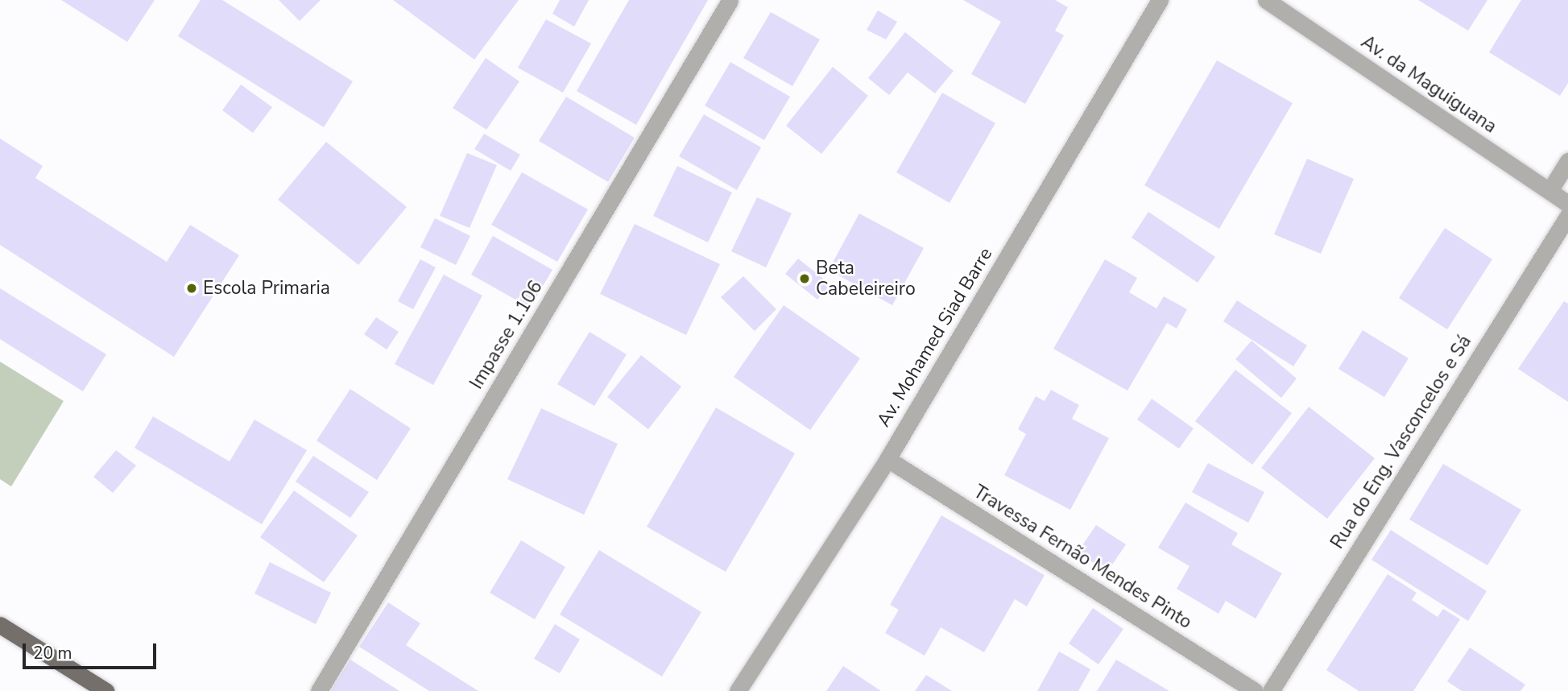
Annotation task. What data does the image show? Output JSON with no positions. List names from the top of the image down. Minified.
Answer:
{"streets":{"street":["Av. da Maguiguana","Impasse 1.106","Av. Mohamed Siad Barre","Rua do Eng. Vasconcelos e Sá","Travessa Fernão Mendes Pinto"]},"crossings":[["Av. Mohamed Siad Barre","Travessa Fernão Mendes Pinto"]],"places":["Beta Cabeleireiro","Escola Primaria"],"scale_bar":"20 m"}
